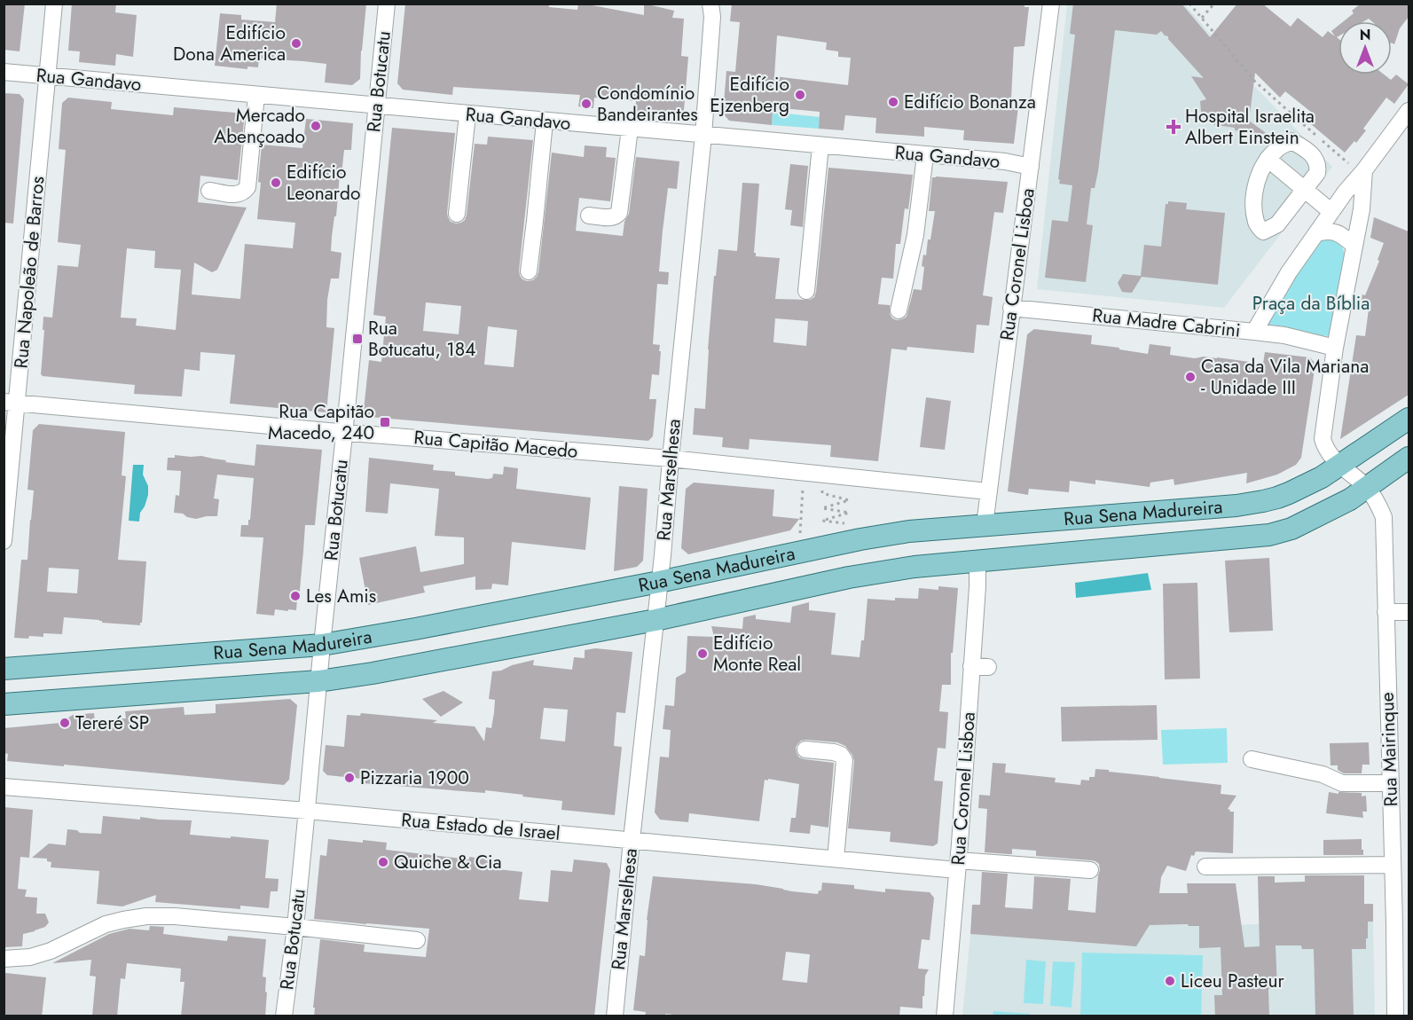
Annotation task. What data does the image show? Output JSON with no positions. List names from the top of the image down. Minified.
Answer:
{"streets":{"main road":["Rua Sena Madureira"],"street":["Rua Gandavo","Rua Botucatu","Rua Coronel Lisboa","Rua Napoleão de Barros","Rua Madre Cabrini","Rua Capitão Macedo","Rua Marselhesa","Rua Mairinque","Rua Estado de Israel"]},"crossings":[["Rua Gandavo","Rua Botucatu"],["Rua Gandavo","Rua Coronel Lisboa"],["Rua Gandavo","Rua Napoleão de Barros"],["Rua Gandavo","Rua Marselhesa"],["Rua Botucatu","Rua Capitão Macedo"],["Rua Botucatu","Rua Sena Madureira"],["Rua Botucatu","Rua Estado de Israel"],["Rua Coronel Lisboa","Rua Madre Cabrini"],["Rua Coronel Lisboa","Rua Capitão Macedo"],["Rua Coronel Lisboa","Rua Sena Madureira"],["Rua Coronel Lisboa","Rua Estado de Israel"],["Rua Napoleão de Barros","Rua Capitão Macedo"],["Rua Madre Cabrini","Rua Mairinque"],["Rua Capitão Macedo","Rua Marselhesa"],["Rua Marselhesa","Rua Sena Madureira"],["Rua Marselhesa","Rua Estado de Israel"],["Rua Sena Madureira","Rua Mairinque"]],"parks":["Praça da Bíblia"],"places":{"other":["Edifício Dona America","Edifício Ejzenberg","Edifício Bonanza","Condomínio Bandeirantes","Mercado Abençoado","Edifício Leonardo","Casa da Vila Mariana - Unidade III","Les Amis","Edifício Monte Real","Tereré SP","Pizzaria 1900","Quiche & Cia","Liceu Pasteur"],"health":["Hospital Israelita Albert Einstein"],"transit":["Rua Botucatu, 184","Rua Capitão Macedo, 240"]},"north":"top"}
